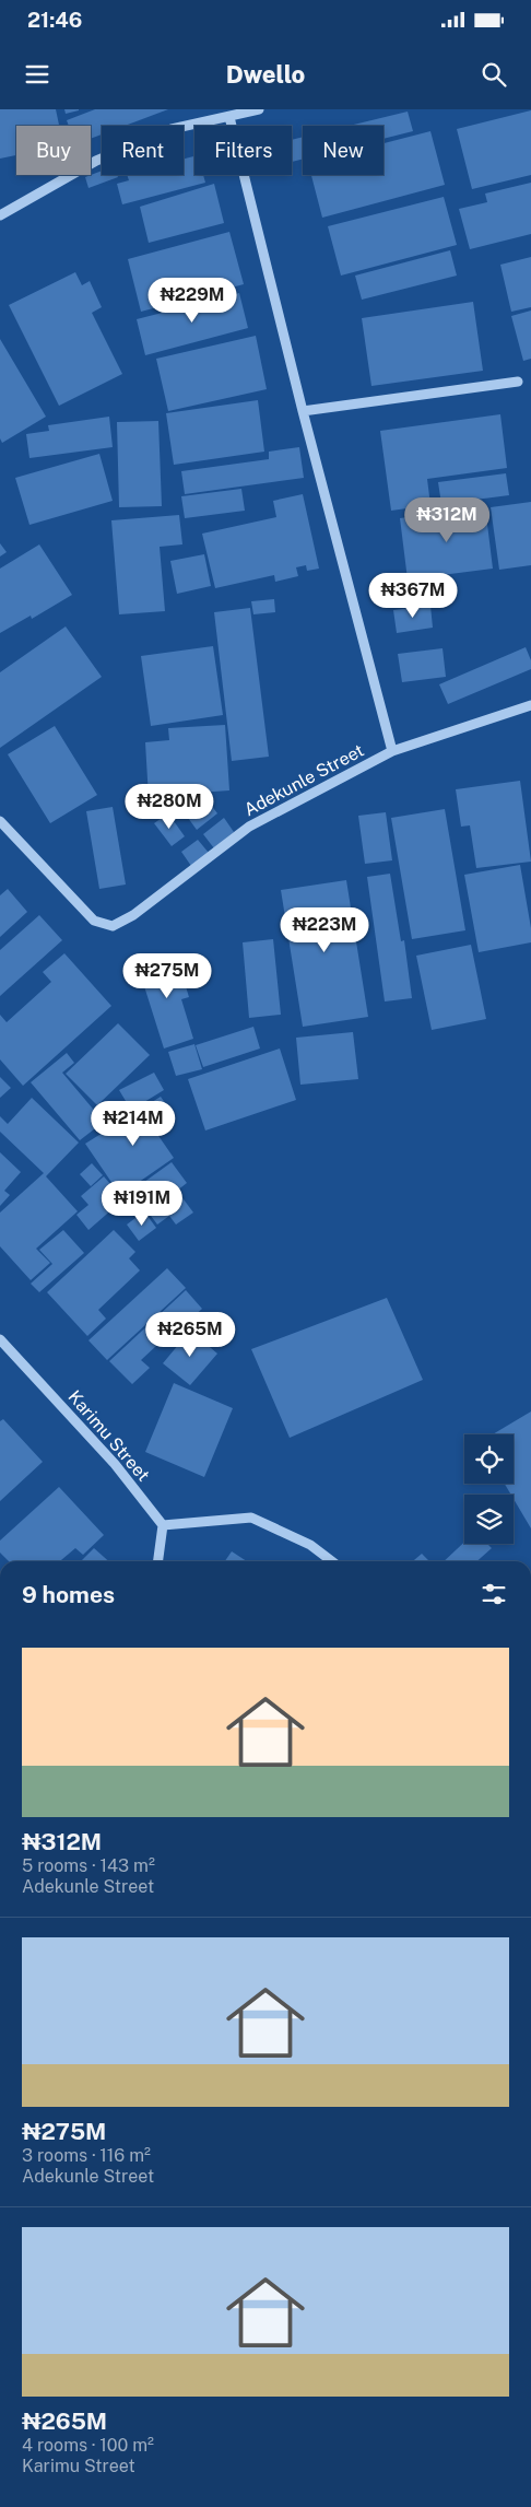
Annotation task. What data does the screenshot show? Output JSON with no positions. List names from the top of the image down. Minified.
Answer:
{"streets":{"street":["Adekunle Street","Karimu Street"]},"page":{"status":"21:46","header":"Dwello","chip":["Buy","Rent","Filters","New"],"price":["₦229M","₦312M","₦367M","₦280M","₦223M","₦275M","₦214M","₦191M","₦265M"],"heading":"9 homes","list":[{"name":"₦312M","note":"5 rooms · 143 m² · Adekunle Street"},{"name":"₦275M","note":"3 rooms · 116 m² · Adekunle Street"},{"name":"₦265M","note":"4 rooms · 100 m² · Karimu Street"}]}}
